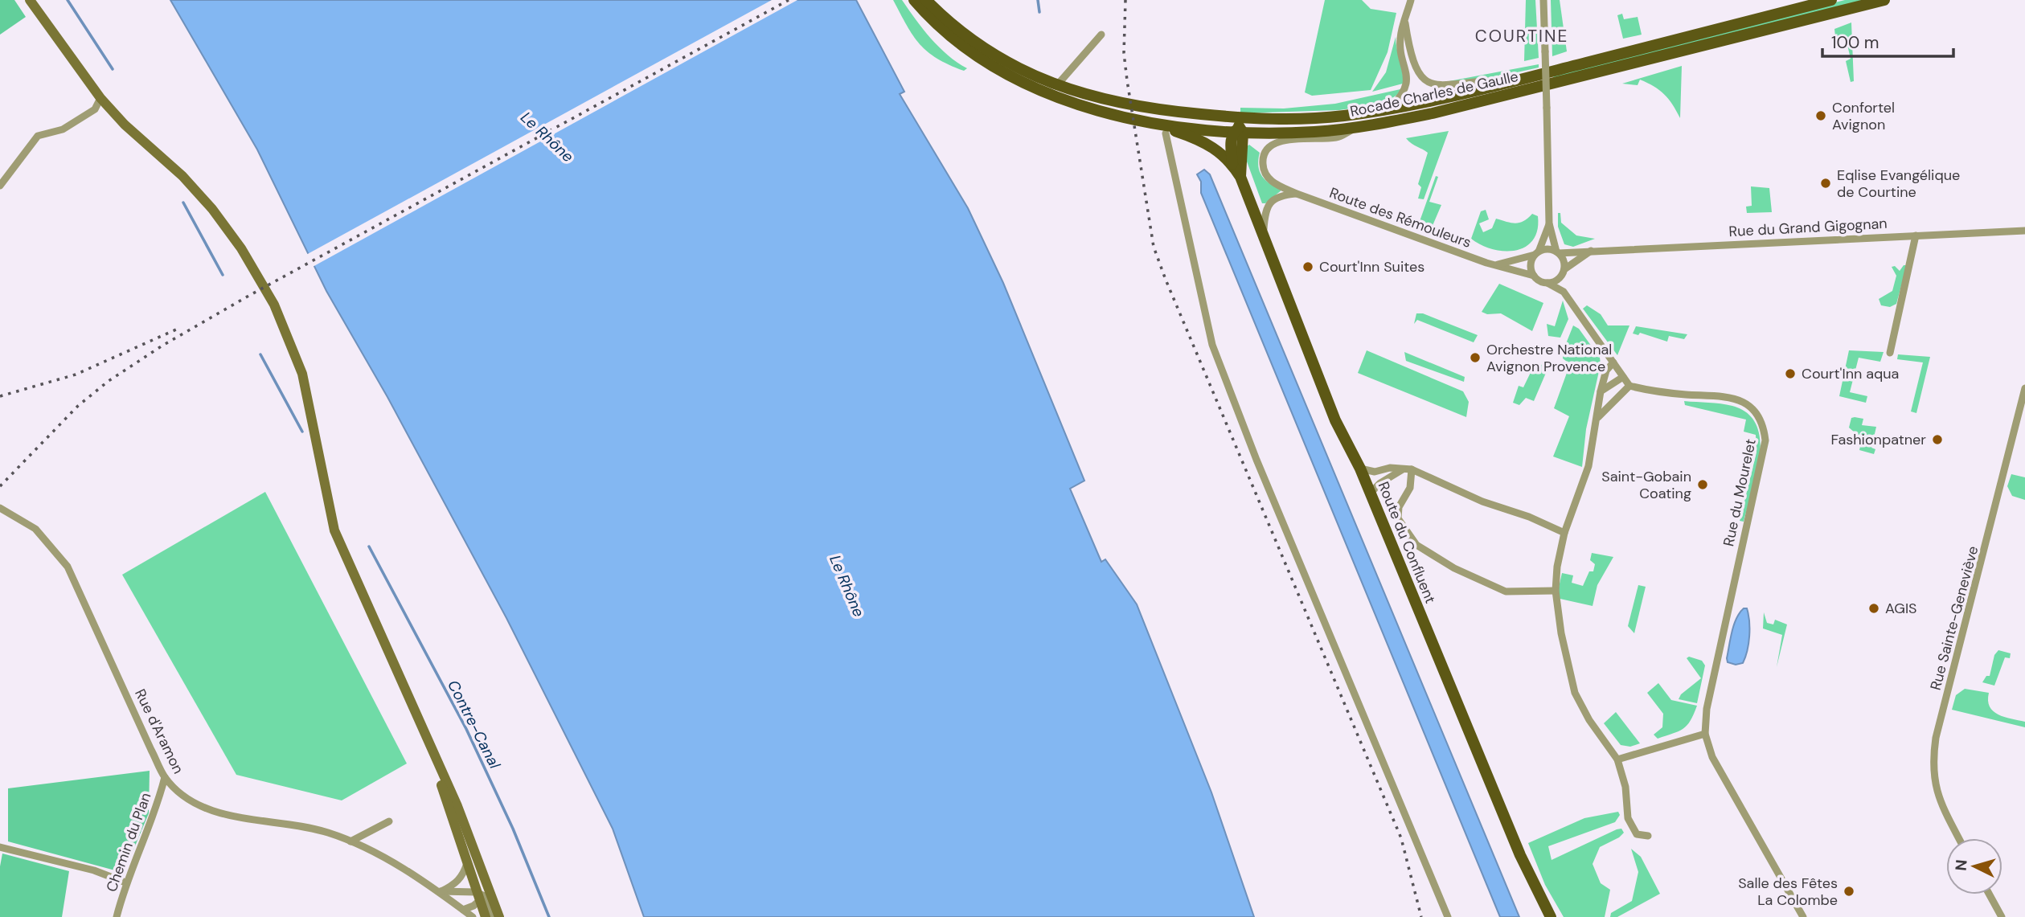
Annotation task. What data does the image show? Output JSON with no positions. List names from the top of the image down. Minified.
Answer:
{"streets":{"main road":["Rocade Charles de Gaulle","Route du Confluent"],"street":["Route des Rémouleurs","Rue du Grand Gigognan","Rue du Mourelet","Rue Sainte-Geneviève","Rue d'Aramon","Chemin du Plan"]},"crossings":[["Rocade Charles de Gaulle","Route des Rémouleurs"],["Rocade Charles de Gaulle","Route du Confluent"],["Route des Rémouleurs","Rue du Grand Gigognan"],["Rue d'Aramon","Chemin du Plan"]],"districts":["COURTINE"],"water":["Le Rhône","Contre-Canal"],"places":["Confortel Avignon","Eqlise Evangélique de Courtine","Court'Inn Suites","Orchestre National Avignon Provence","Court'Inn aqua","Fashionpatner","Saint-Gobain Coating","AGIS","Salle des Fêtes La Colombe"],"scale_bar":"100 m","north":"left"}
